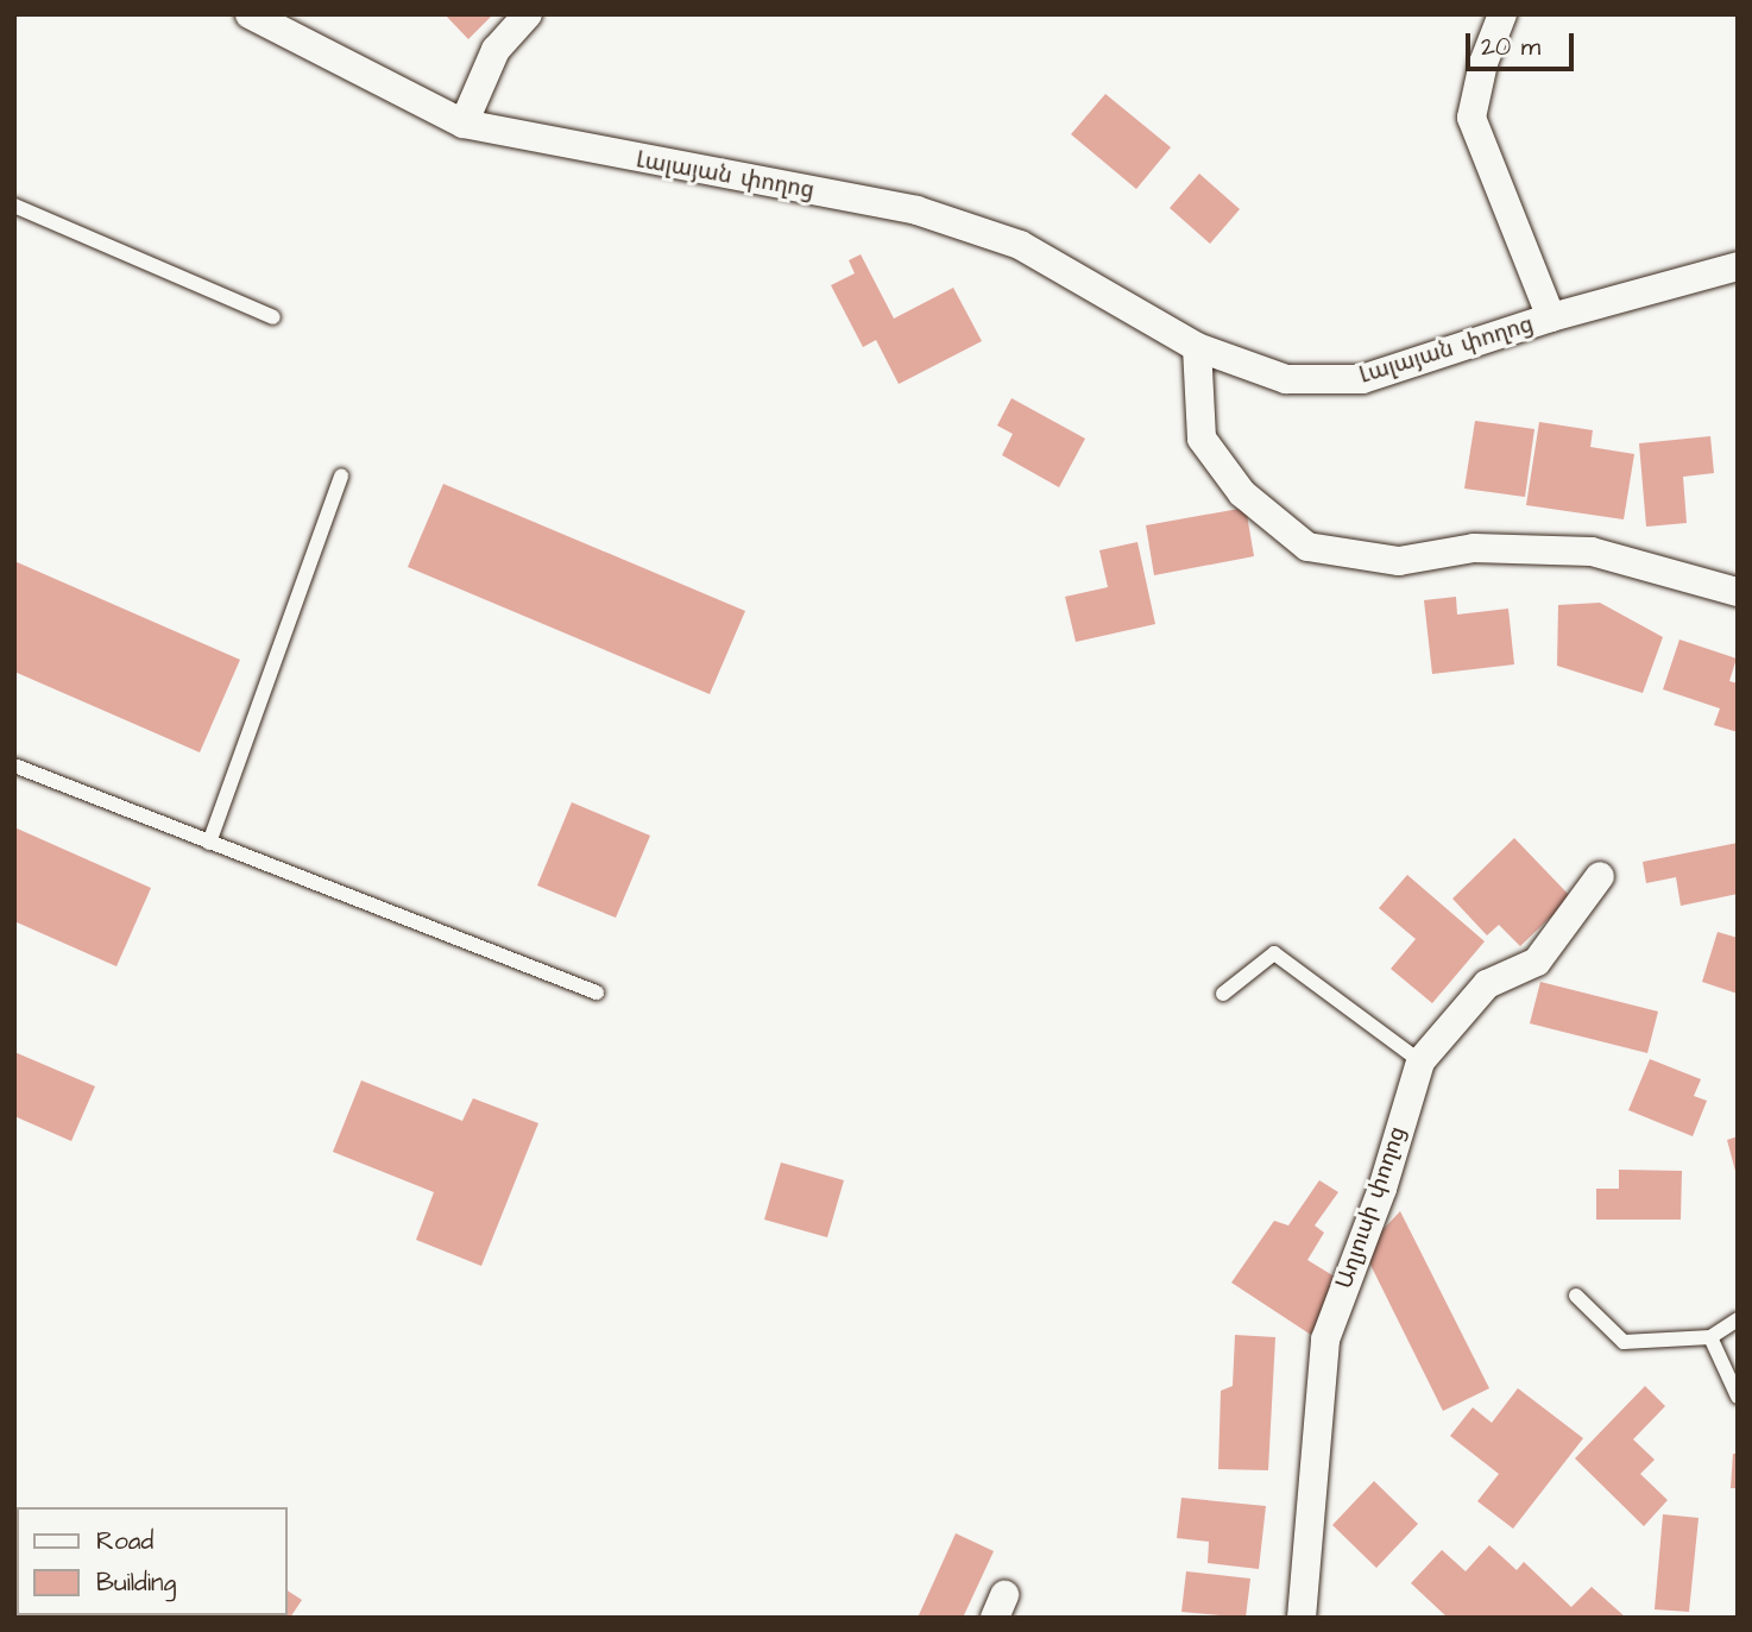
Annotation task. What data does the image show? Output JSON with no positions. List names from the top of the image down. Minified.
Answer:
{"streets":{"street":["Լալայան փողոց","Աղյուսի փողոց"]},"legend":["Road","Building"],"scale_bar":"20 m"}
